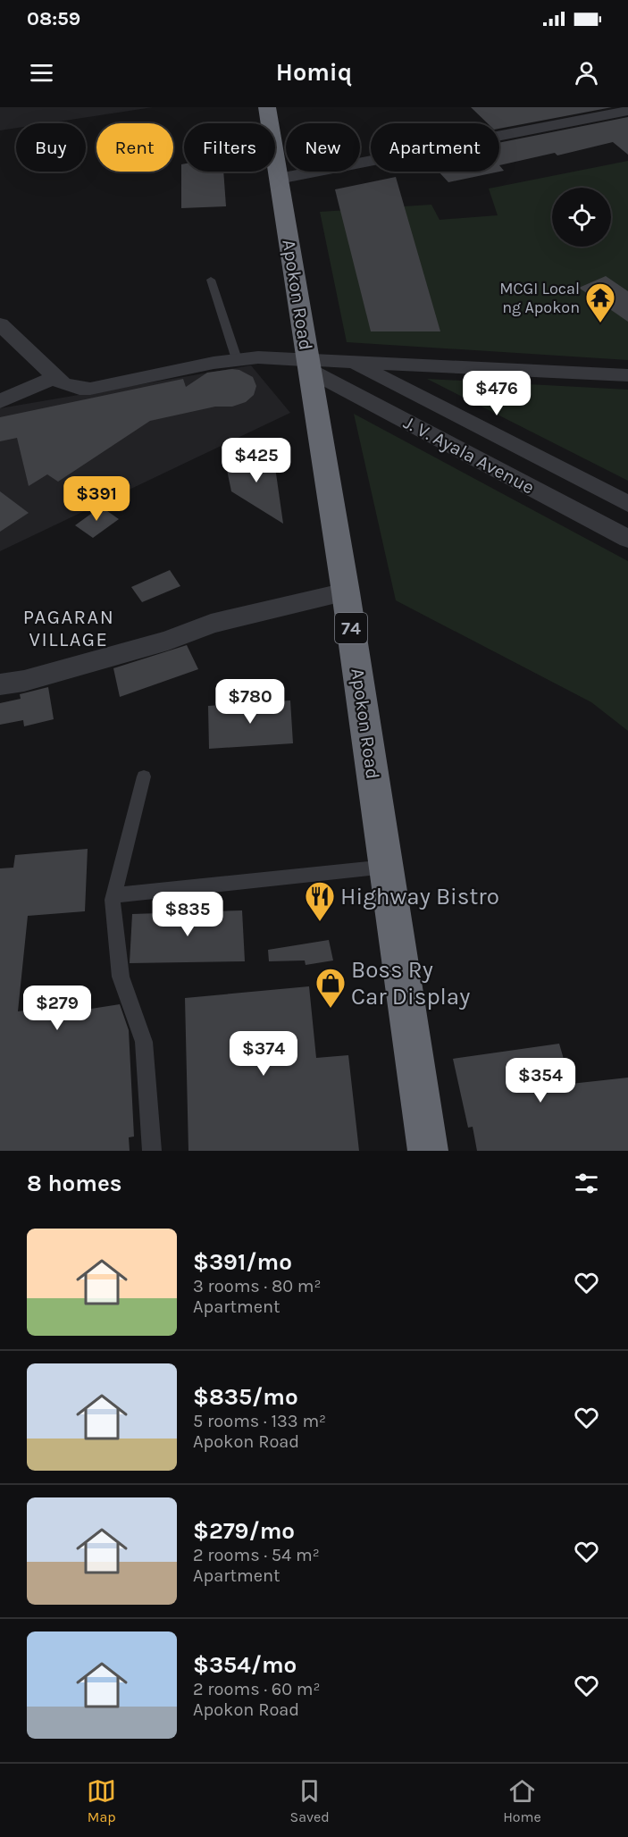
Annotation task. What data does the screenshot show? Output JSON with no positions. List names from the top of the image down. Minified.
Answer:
{"streets":{"highway":["Apokon Road","74"],"street":["J. V. Ayala Avenue"]},"crossings":[["Apokon Road","J. V. Ayala Avenue"]],"districts":["PAGARAN VILLAGE"],"places":{"temple":["MCGI Local ng Apokon"],"restaurant":["Highway Bistro"],"shop":["Boss Ry Car Display"]},"page":{"status":"08:59","header":"Homiq","chip":["Buy","Rent","Filters","New","Apartment"],"price":["$476","$425","$391","$780","$835","$279","$374","$354"],"heading":"8 homes","list":[{"name":"$391/mo","note":"3 rooms · 80 m² · Apartment"},{"name":"$835/mo","note":"5 rooms · 133 m² · Apokon Road"},{"name":"$279/mo","note":"2 rooms · 54 m² · Apartment"},{"name":"$354/mo","note":"2 rooms · 60 m² · Apokon Road"}],"tabs":["Map","Saved","Home"]}}
